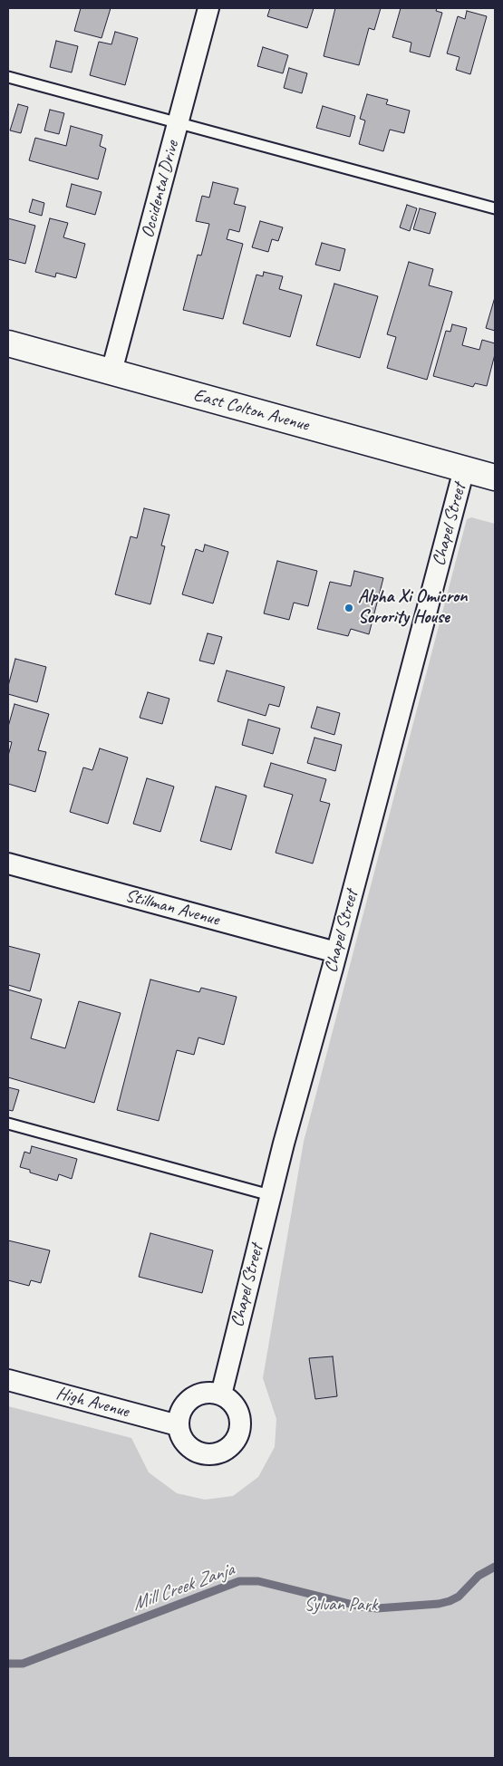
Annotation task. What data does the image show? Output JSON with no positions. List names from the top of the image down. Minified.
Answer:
{"streets":{"street":["Occidental Drive","East Colton Avenue","Chapel Street","Stillman Avenue","High Avenue"]},"crossings":[["Occidental Drive","East Colton Avenue"],["East Colton Avenue","Chapel Street"],["Chapel Street","Stillman Avenue"],["Chapel Street","High Avenue"]],"water":["Mill Creek Zanja"],"parks":["Sylvan Park"],"places":["Alpha Xi Omicron Sorority House"]}
